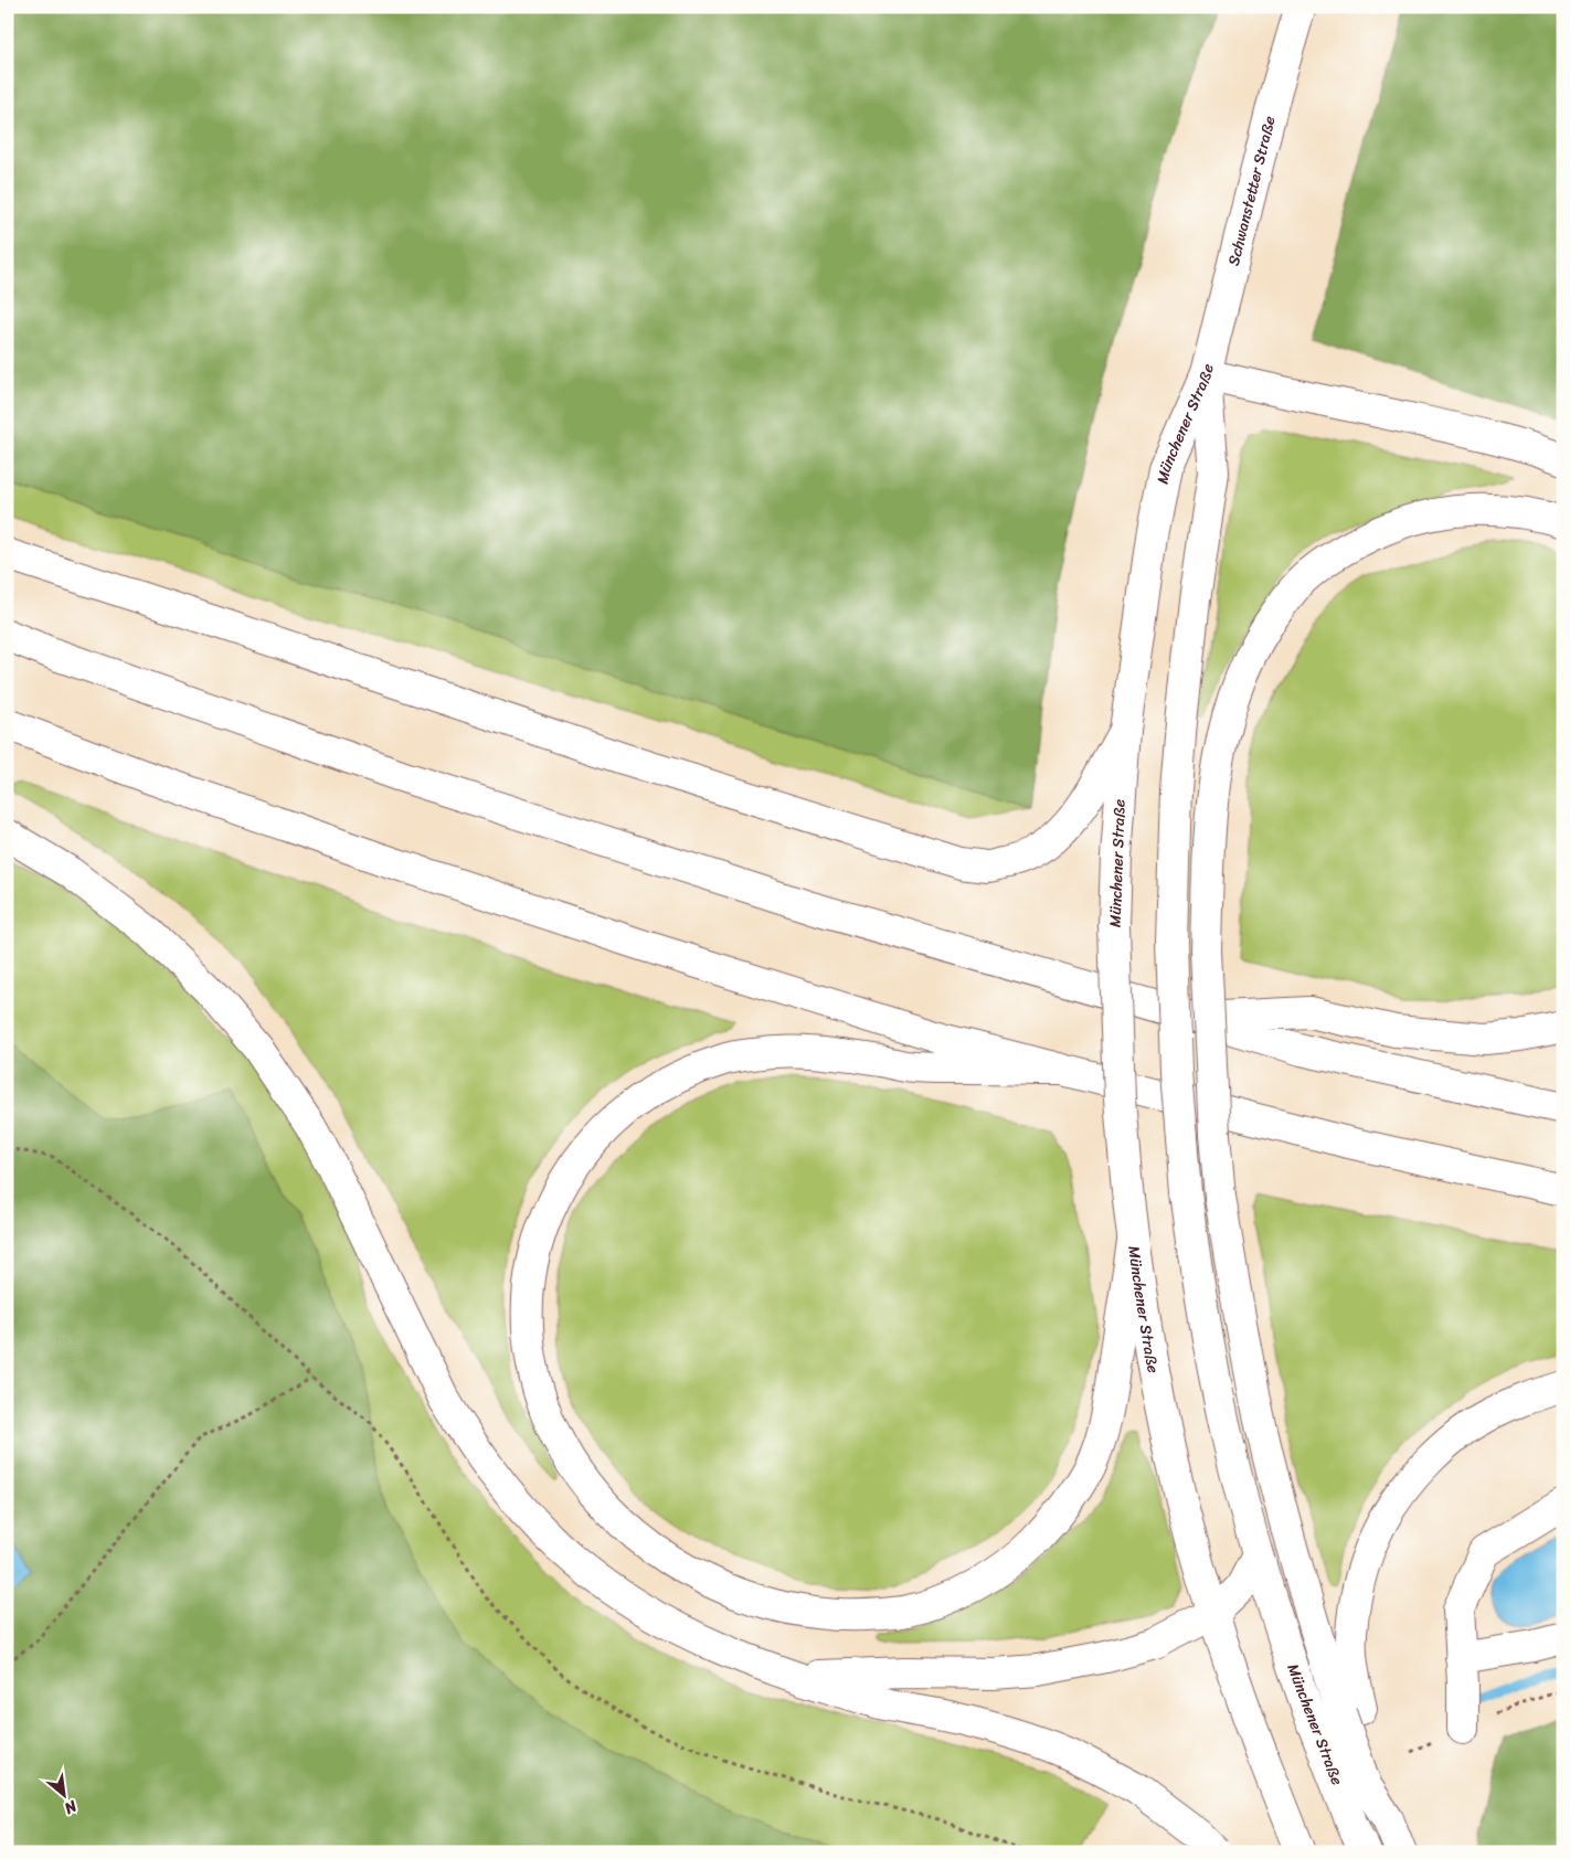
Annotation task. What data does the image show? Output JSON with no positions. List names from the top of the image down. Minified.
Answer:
{"streets":{"main road":["Schwanstetter Straße","Münchener Straße"]},"crossings":[["Schwanstetter Straße","Münchener Straße"]],"north":"bottom right"}
